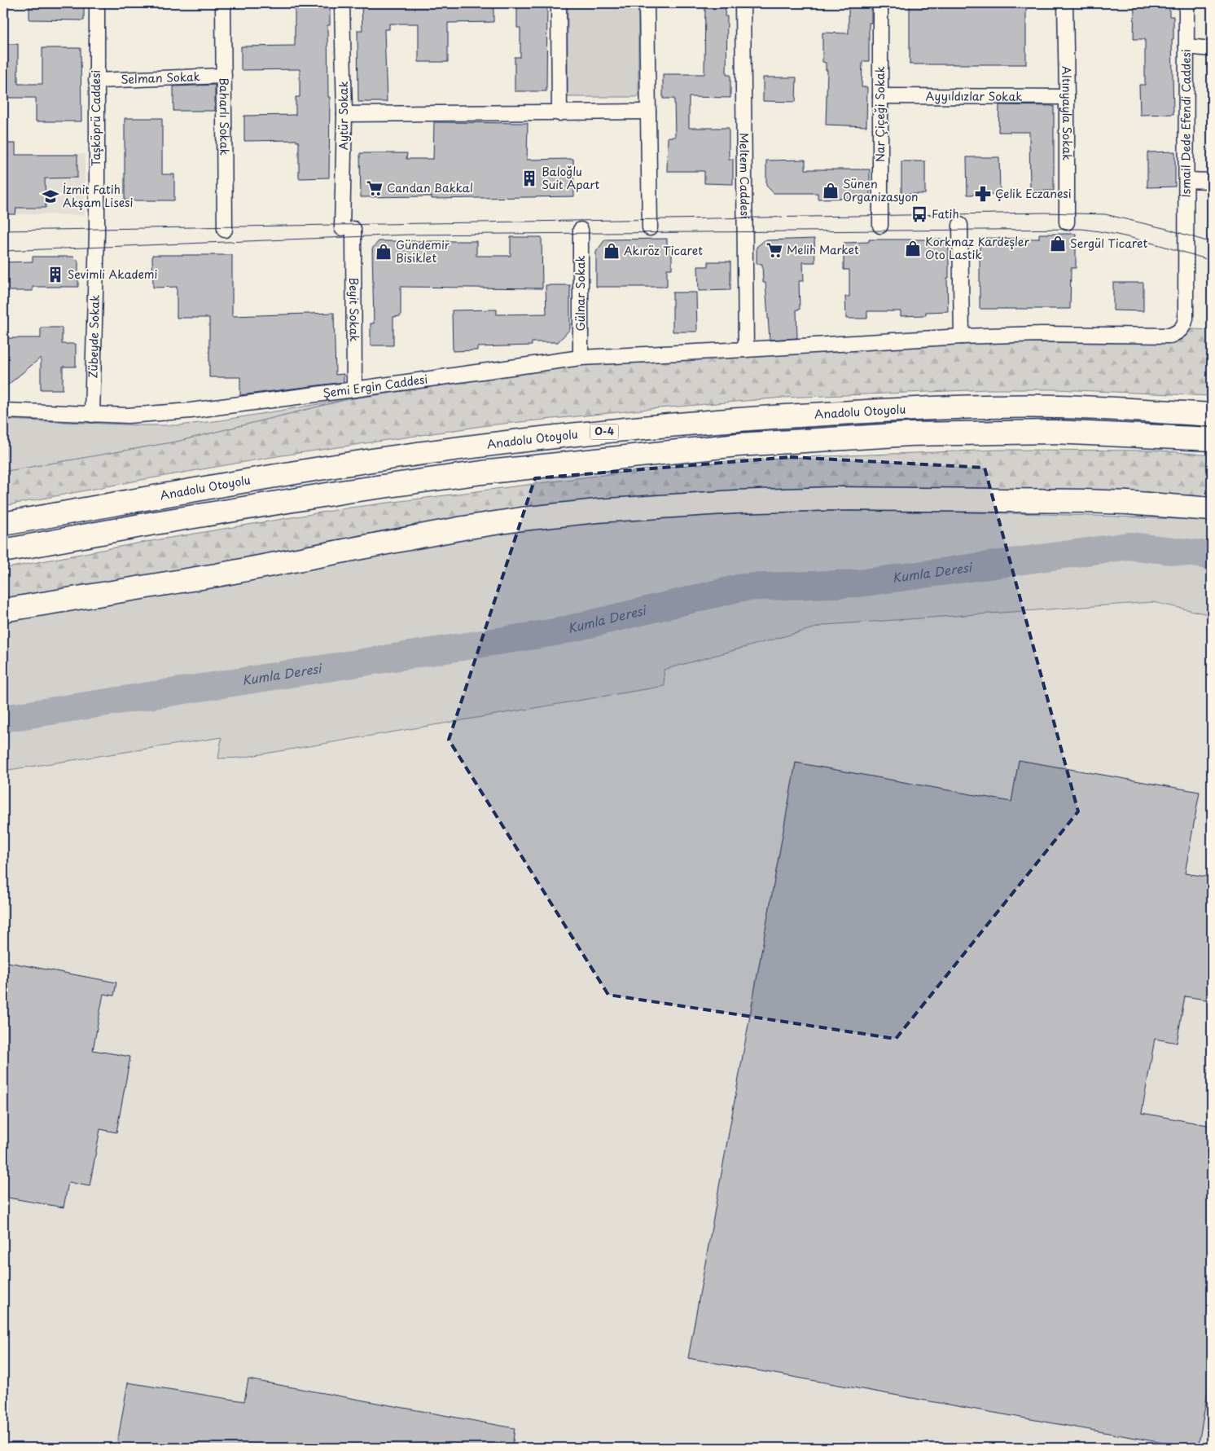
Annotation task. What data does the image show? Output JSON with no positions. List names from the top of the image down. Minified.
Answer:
{"streets":{"main road":["Anadolu Otoyolu","O-4"],"street":["Selman Sokak","Ayyıldızlar Sokak","Altınyayla Sokak","Nar Çiçeği Sokak","Aytür Sokak","Baharlı Sokak","Taşköprü Caddesi","İsmail Dede Efendi Caddesi","Meltem Caddesi","Gülnar Sokak","Beyit Sokak","Zübeyde Sokak","Şemi Ergin Caddesi"]},"crossings":[["Selman Sokak","Baharlı Sokak"],["Selman Sokak","Taşköprü Caddesi"],["Ayyıldızlar Sokak","Altınyayla Sokak"],["Ayyıldızlar Sokak","Nar Çiçeği Sokak"],["Aytür Sokak","Beyit Sokak"],["Taşköprü Caddesi","Zübeyde Sokak"],["İsmail Dede Efendi Caddesi","Şemi Ergin Caddesi"],["Meltem Caddesi","Şemi Ergin Caddesi"],["Gülnar Sokak","Şemi Ergin Caddesi"],["Beyit Sokak","Şemi Ergin Caddesi"],["Zübeyde Sokak","Şemi Ergin Caddesi"]],"water":["Kumla Deresi"],"places":{"building":["Baloğlu Suit Apart","Sevimli Akademi"],"supermarket":["Candan Bakkal","Melih Market"],"shop":["Sünen Organizasyon","Sergül Ticaret","Korkmaz Kardeşler Oto Lastik","Akıröz Ticaret","Gündemir Bisiklet"],"pharmacy":["Çelik Eczanesi"],"school or university":["İzmit Fatih Akşam Lisesi"],"bus stop":["Fatih"]}}
